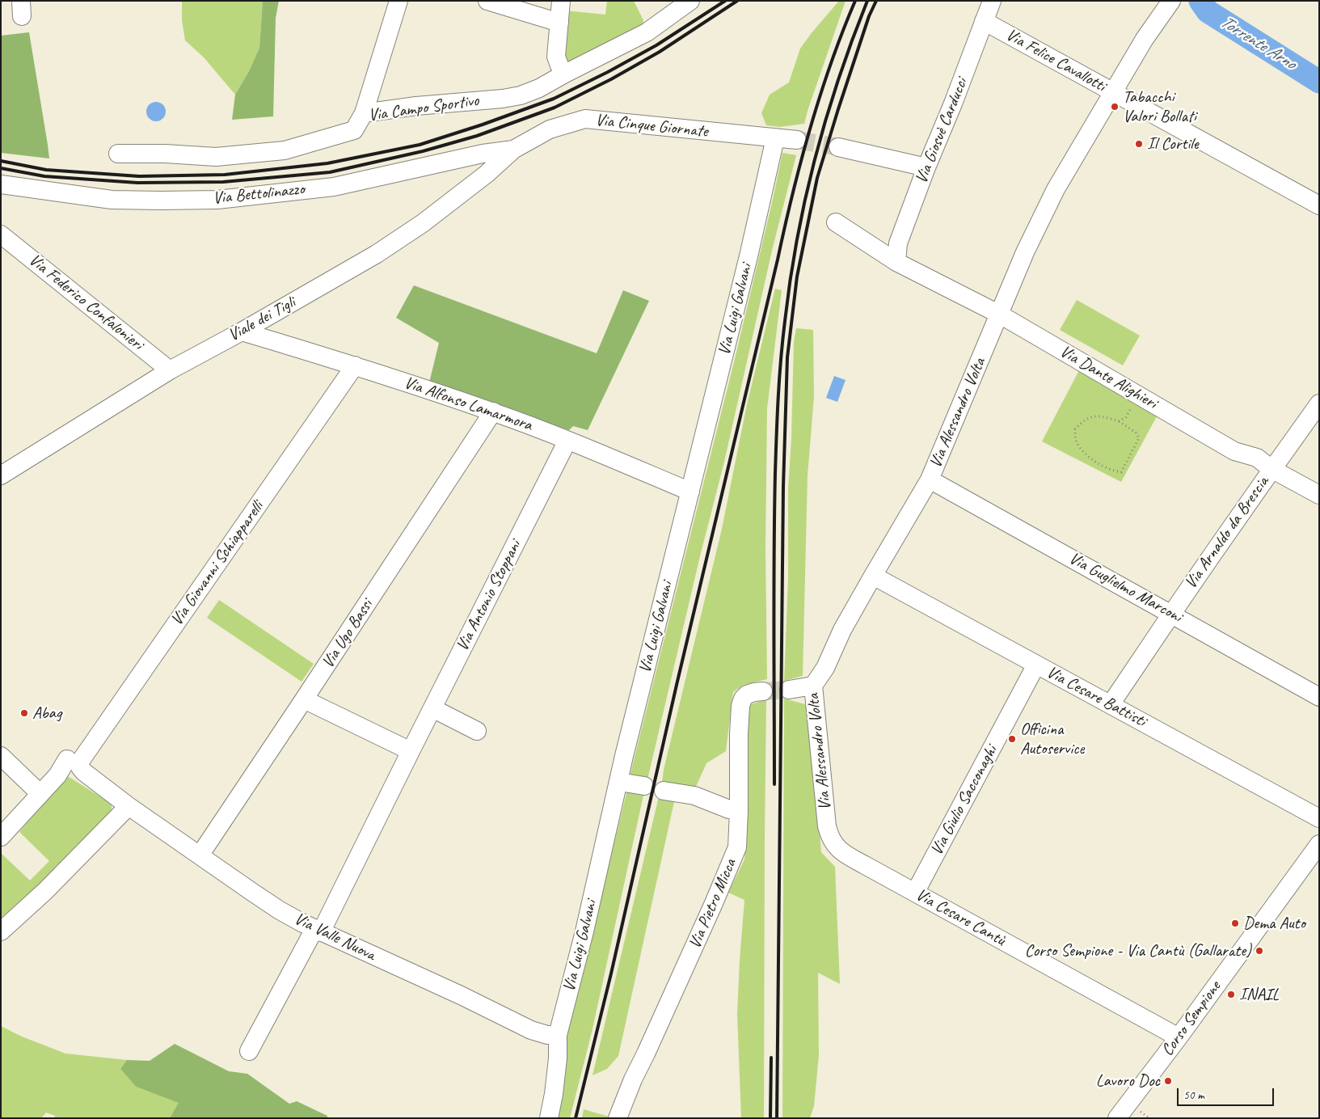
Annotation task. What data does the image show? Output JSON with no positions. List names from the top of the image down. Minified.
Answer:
{"streets":{"street":["Via Felice Cavallotti","Via Campo Sportivo","Via Cinque Giornate","Via Giosuè Carducci","Via Bettolinazzo","Via Federico Confalonieri","Via Luigi Galvani","Viale dei Tigli","Via Dante Alighieri","Via Alfonso Lamarmora","Via Alessandro Volta","Via Arnaldo da Brescia","Via Giovanni Schiapparelli","Via Guglielmo Marconi","Via Antonio Stoppani","Via Ugo Bassi","Via Cesare Battisti","Via Giulio Sacconaghi","Via Pietro Micca","Via Cesare Cantù","Via Valle Nuova","Corso Sempione"]},"crossings":[["Via Felice Cavallotti","Via Giosuè Carducci"],["Via Felice Cavallotti","Via Alessandro Volta"],["Via Cinque Giornate","Via Bettolinazzo"],["Via Cinque Giornate","Via Luigi Galvani"],["Via Cinque Giornate","Viale dei Tigli"],["Via Giosuè Carducci","Via Dante Alighieri"],["Via Bettolinazzo","Viale dei Tigli"],["Via Federico Confalonieri","Viale dei Tigli"],["Via Luigi Galvani","Via Alfonso Lamarmora"],["Via Luigi Galvani","Via Valle Nuova"],["Viale dei Tigli","Via Alfonso Lamarmora"],["Via Dante Alighieri","Via Alessandro Volta"],["Via Dante Alighieri","Via Arnaldo da Brescia"],["Via Alfonso Lamarmora","Via Giovanni Schiapparelli"],["Via Alfonso Lamarmora","Via Antonio Stoppani"],["Via Alfonso Lamarmora","Via Ugo Bassi"],["Via Alessandro Volta","Via Guglielmo Marconi"],["Via Alessandro Volta","Via Cesare Battisti"],["Via Alessandro Volta","Via Cesare Cantù"],["Via Arnaldo da Brescia","Via Guglielmo Marconi"],["Via Arnaldo da Brescia","Via Cesare Battisti"],["Via Giovanni Schiapparelli","Via Valle Nuova"],["Via Antonio Stoppani","Via Valle Nuova"],["Via Ugo Bassi","Via Valle Nuova"],["Via Cesare Battisti","Via Giulio Sacconaghi"],["Via Giulio Sacconaghi","Via Cesare Cantù"],["Via Cesare Cantù","Corso Sempione"]],"water":["Torrente Arno"],"places":["Tabacchi Valori Bollati","Il Cortile","Abag","Officina Autoservice","Dema Auto","Corso Sempione - Via Cantù (Gallarate)","INAIL","Lavoro Doc"],"scale_bar":"50 m"}
